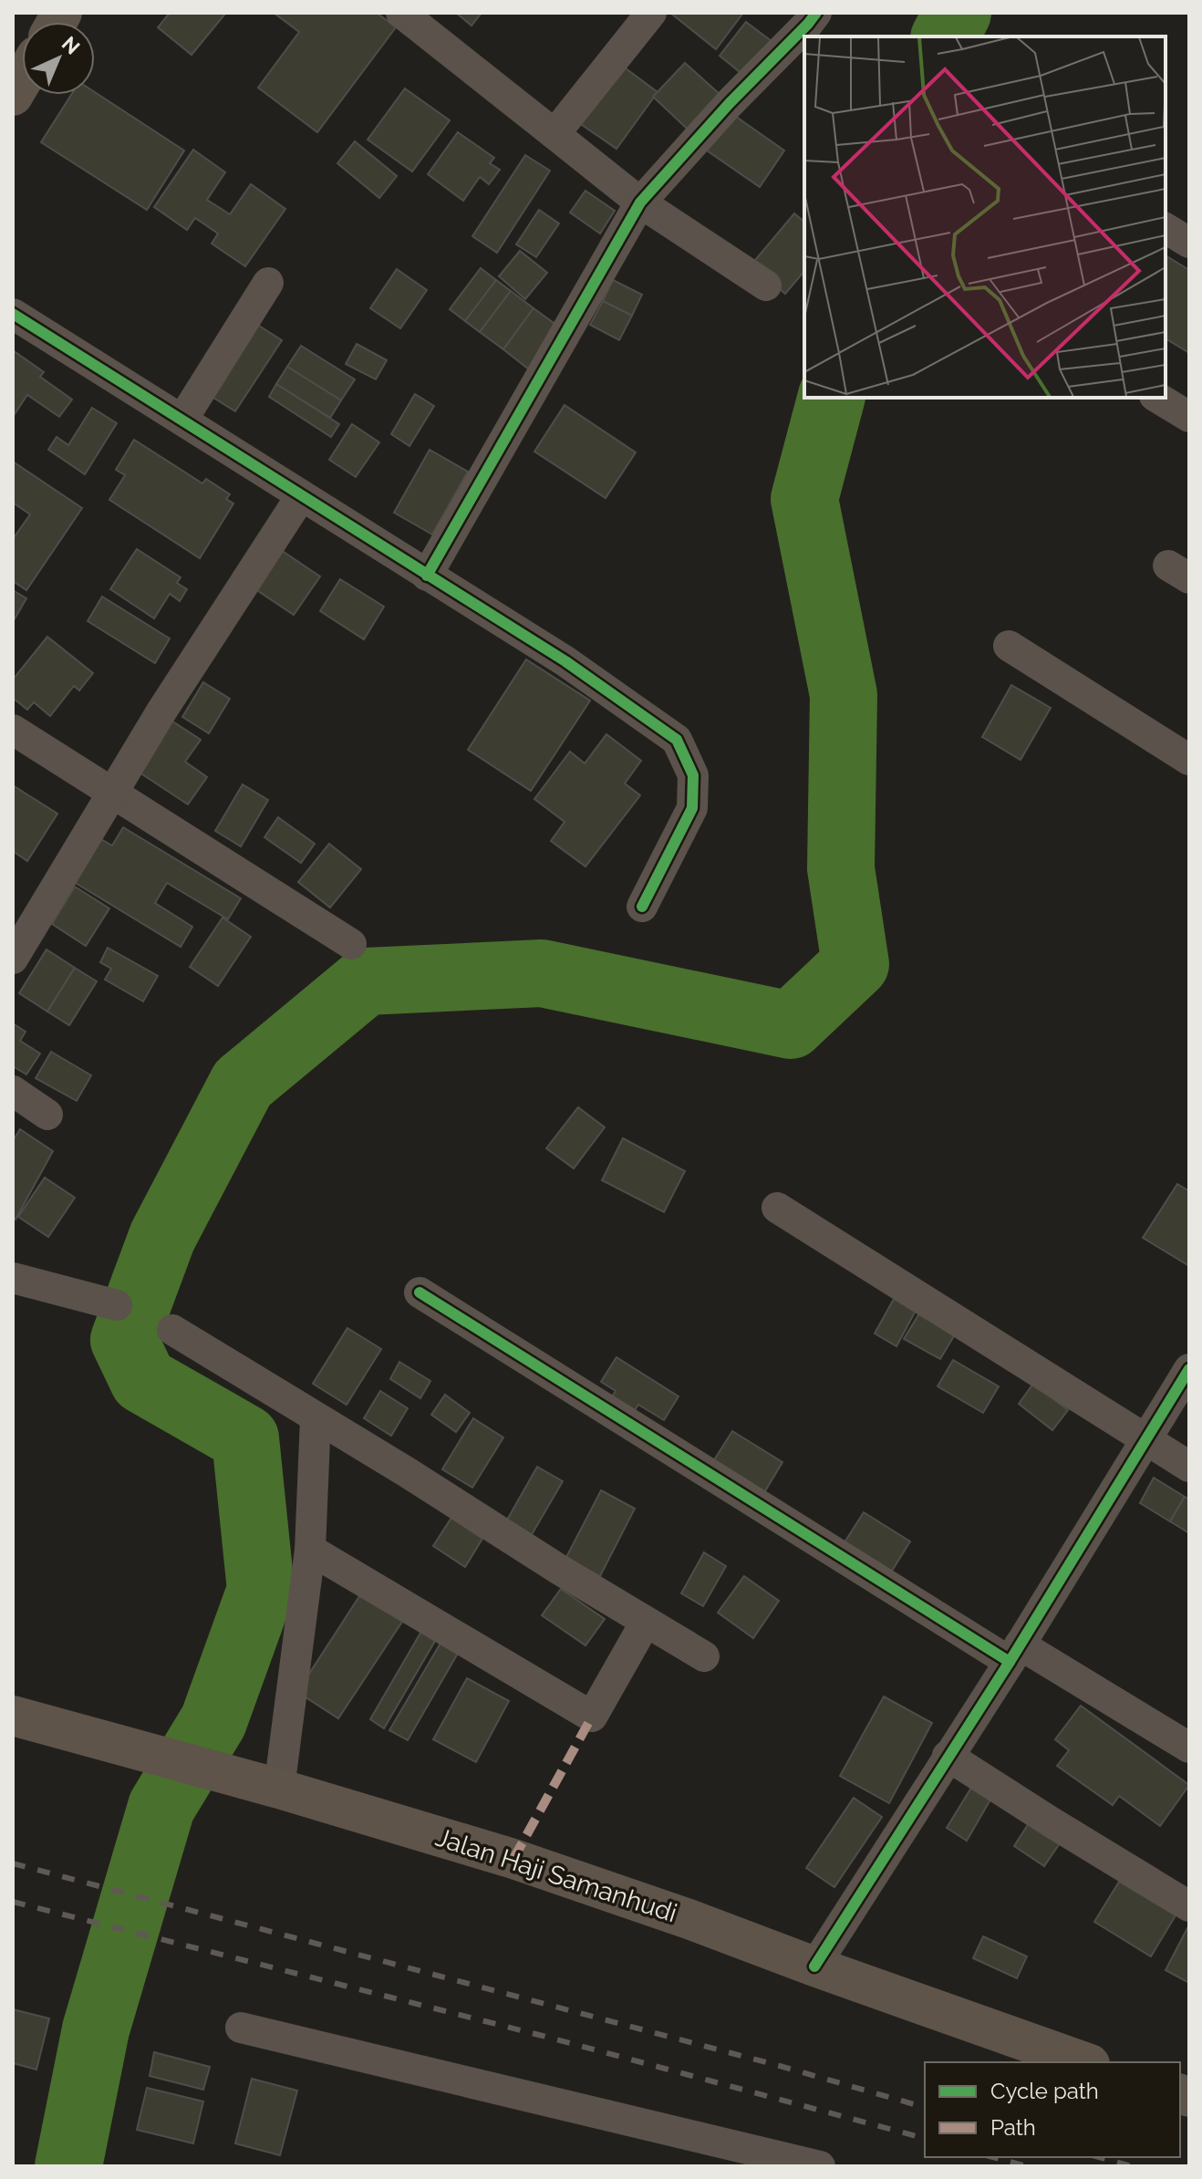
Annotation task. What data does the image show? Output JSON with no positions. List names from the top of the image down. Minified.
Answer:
{"streets":{"main road":["Jalan Haji Samanhudi"]},"legend":["Cycle path","Path"],"north":"top right"}
